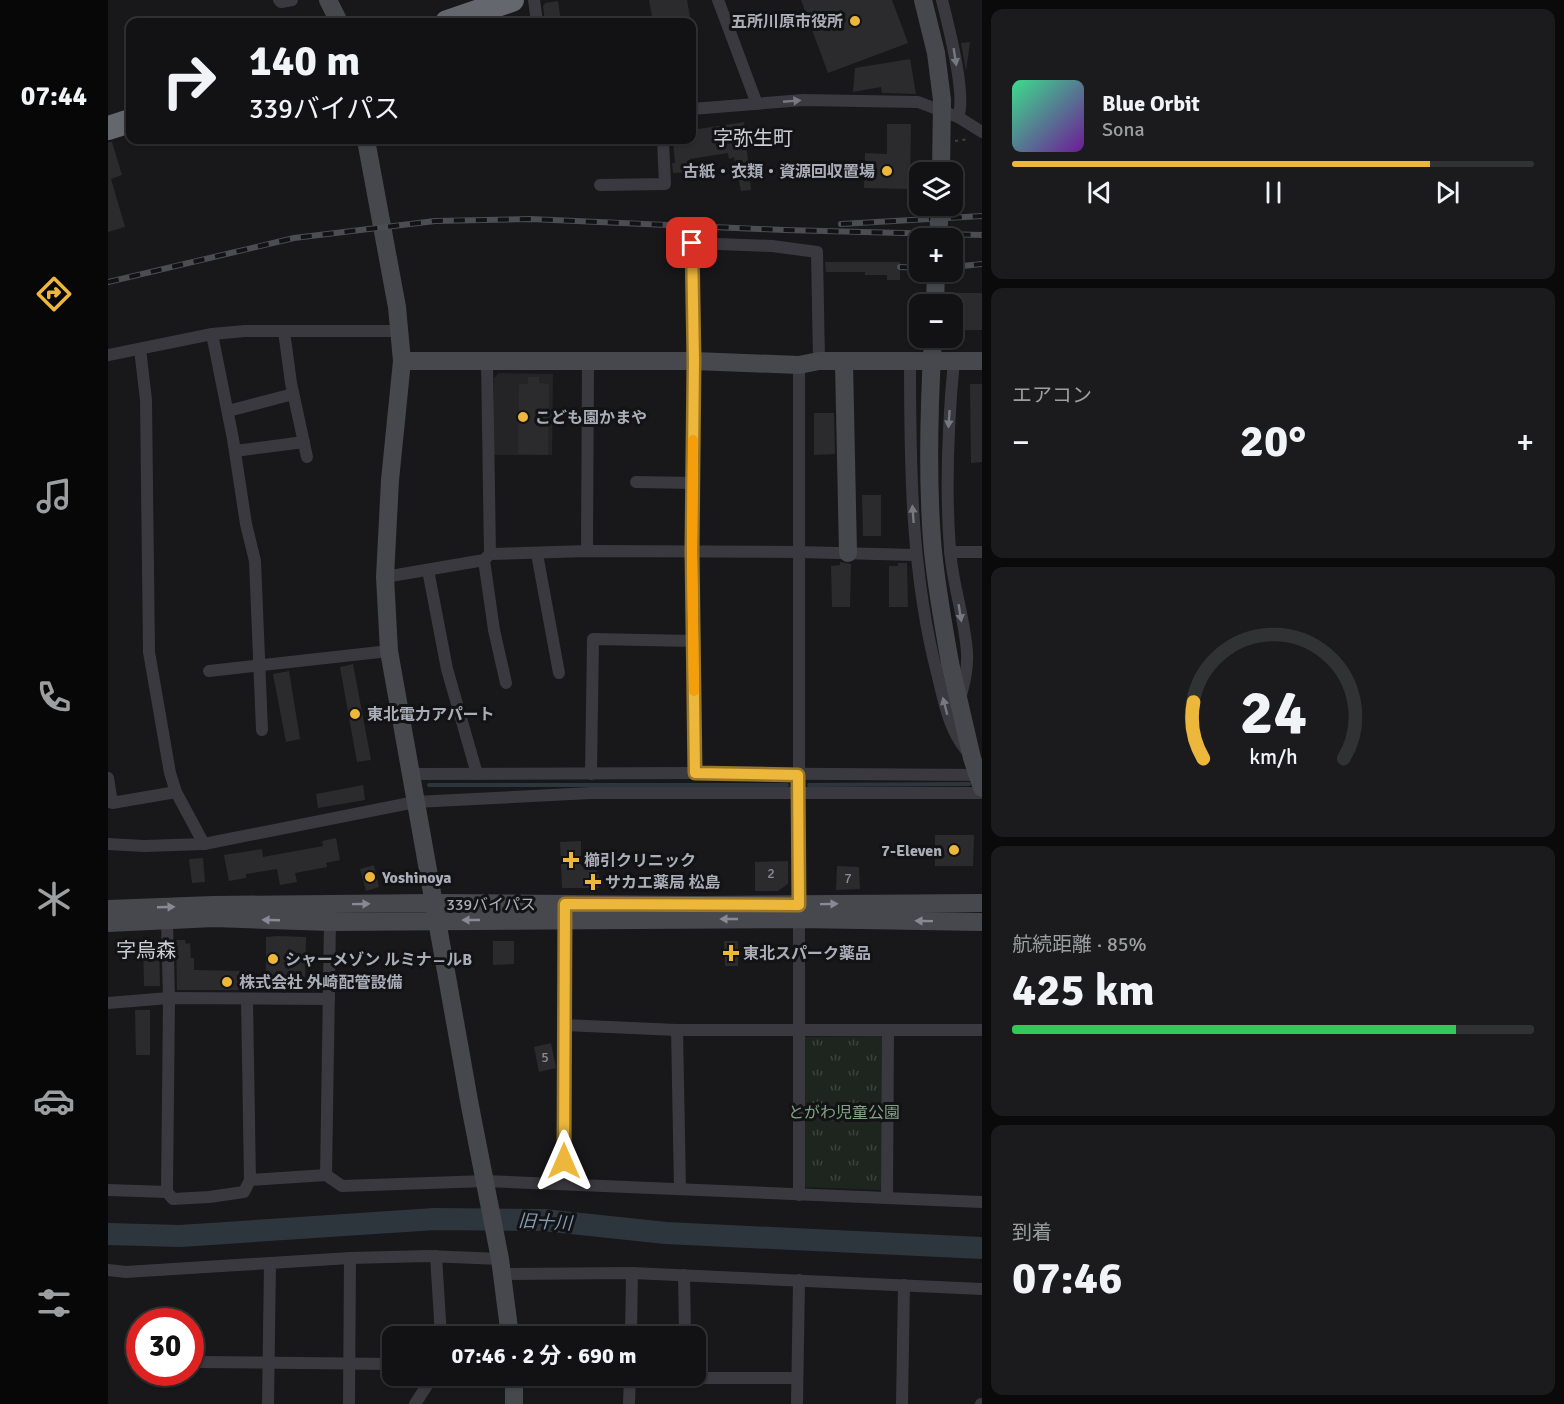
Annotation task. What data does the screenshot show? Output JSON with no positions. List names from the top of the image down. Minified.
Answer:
{"streets":{"street":["339バイパス"]},"districts":["字弥生町","字烏森"],"water":["旧十川"],"parks":["とがわ児童公園"],"places":{"other":["五所川原市役所","古紙・衣類・資源回収置場","こども園かまや","東北電力アパート","7-Eleven","Yoshinoya","シャーメゾン ルミナ―ルB","株式会社 外崎配管設備"],"health":["櫛引クリニック","サカエ薬局 松島","東北スパーク薬品"]},"house_numbers":["2","7","5"],"page":{"tabs":"07:44","turn":["140 m","339バイパス"],"song":["Blue Orbit","Sona"],"map_buttons":["+","−"],"tile":["エアコン",["航続距離 · 85%","425 km"],["到着","07:46"]],"heat":["−","20°","+"],"limit":"30","trip":"07:46 · 2 分 · 690 m","gauge":["24","km/h"]}}
